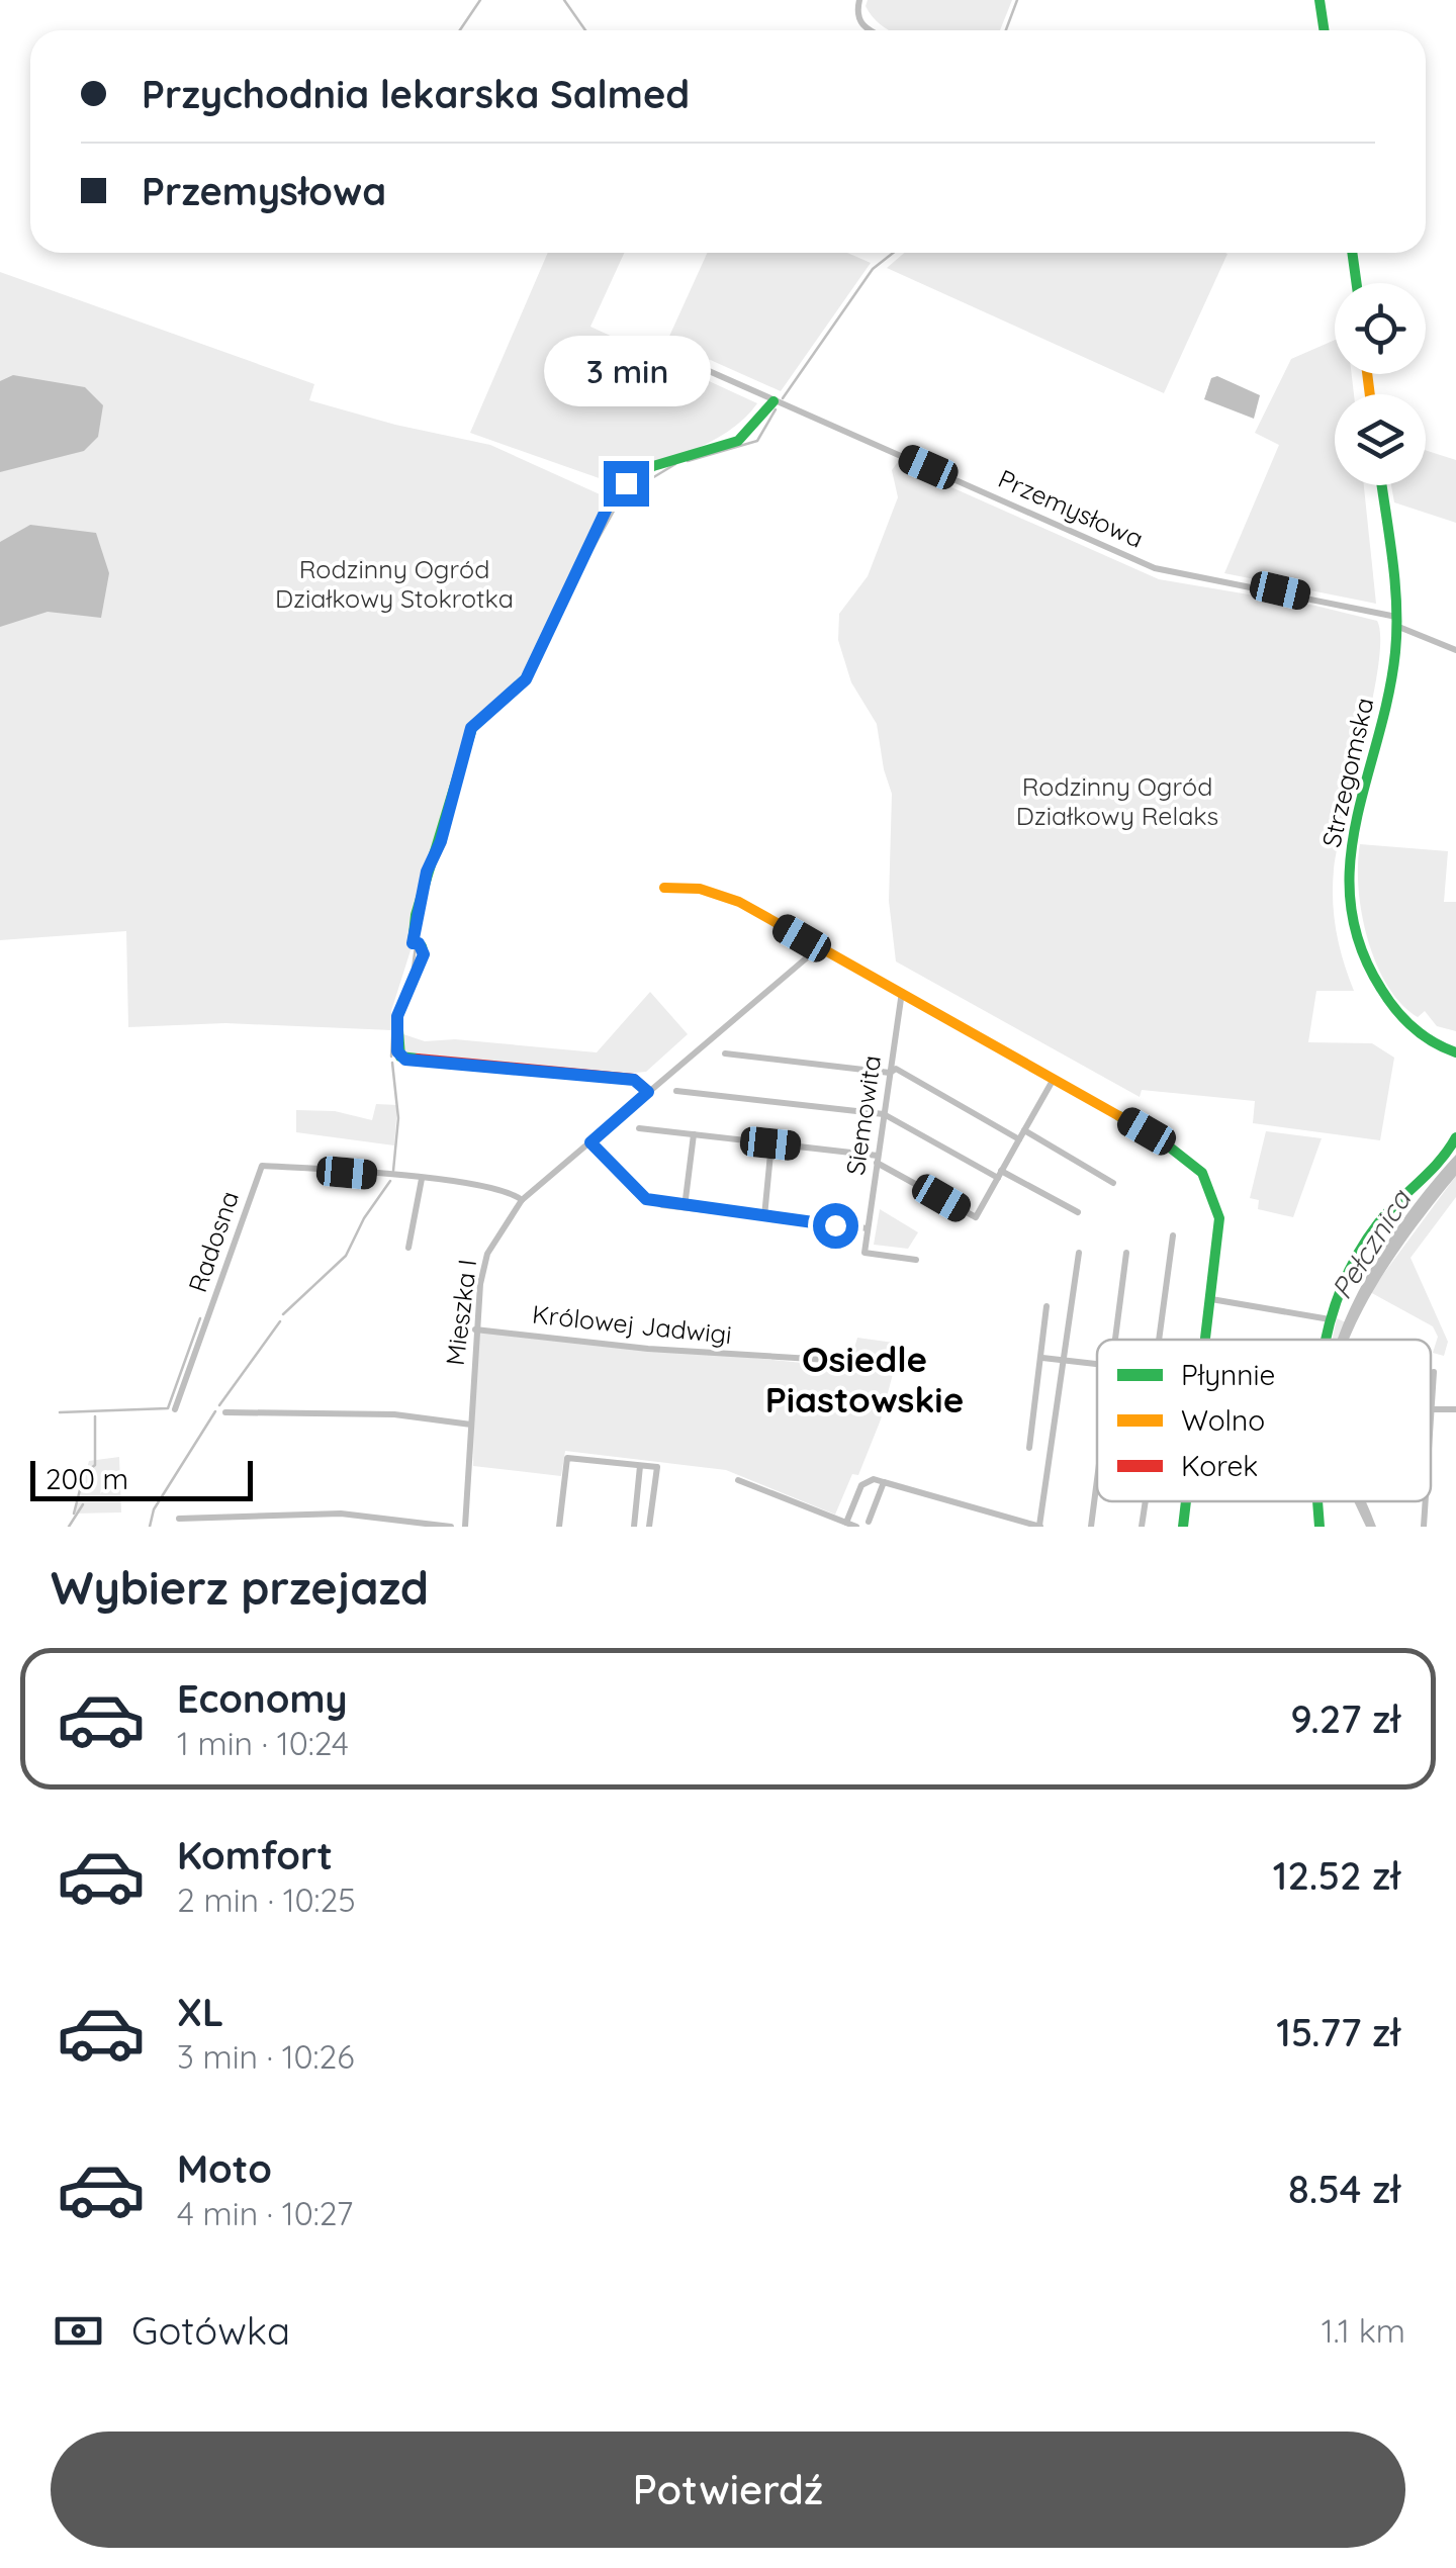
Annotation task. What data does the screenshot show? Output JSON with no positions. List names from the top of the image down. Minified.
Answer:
{"streets":{"street":["Przemysłowa","Strzegomska","Siemowita","Radosna","Mieszka I","Królowej Jadwigi"]},"crossings":[["Przemysłowa","Strzegomska"],["Radosna","Mieszka I"],["Mieszka I","Królowej Jadwigi"]],"districts":["Osiedle Piastowskie"],"water":["Pełcznica"],"parks":["Rodzinny Ogród Działkowy Stokrotka","Rodzinny Ogród Działkowy Relaks"],"legend":["Płynnie","Wolno","Korek"],"scale_bar":"200 m","page":{"banner":["Przychodnia lekarska Salmed","Przemysłowa"],"bubble":"3 min","scale":"200 m","heading":"Wybierz przejazd","list":[{"name":"Economy","note":"1 min · 10:24","value":"9.27 zł"},{"name":"Komfort","note":"2 min · 10:25","value":"12.52 zł"},{"name":"XL","note":"3 min · 10:26","value":"15.77 zł"},{"name":"Moto","note":"4 min · 10:27","value":"8.54 zł"}],"pay":["Gotówka","1.1 km"],"buttons":"Potwierdź"}}
